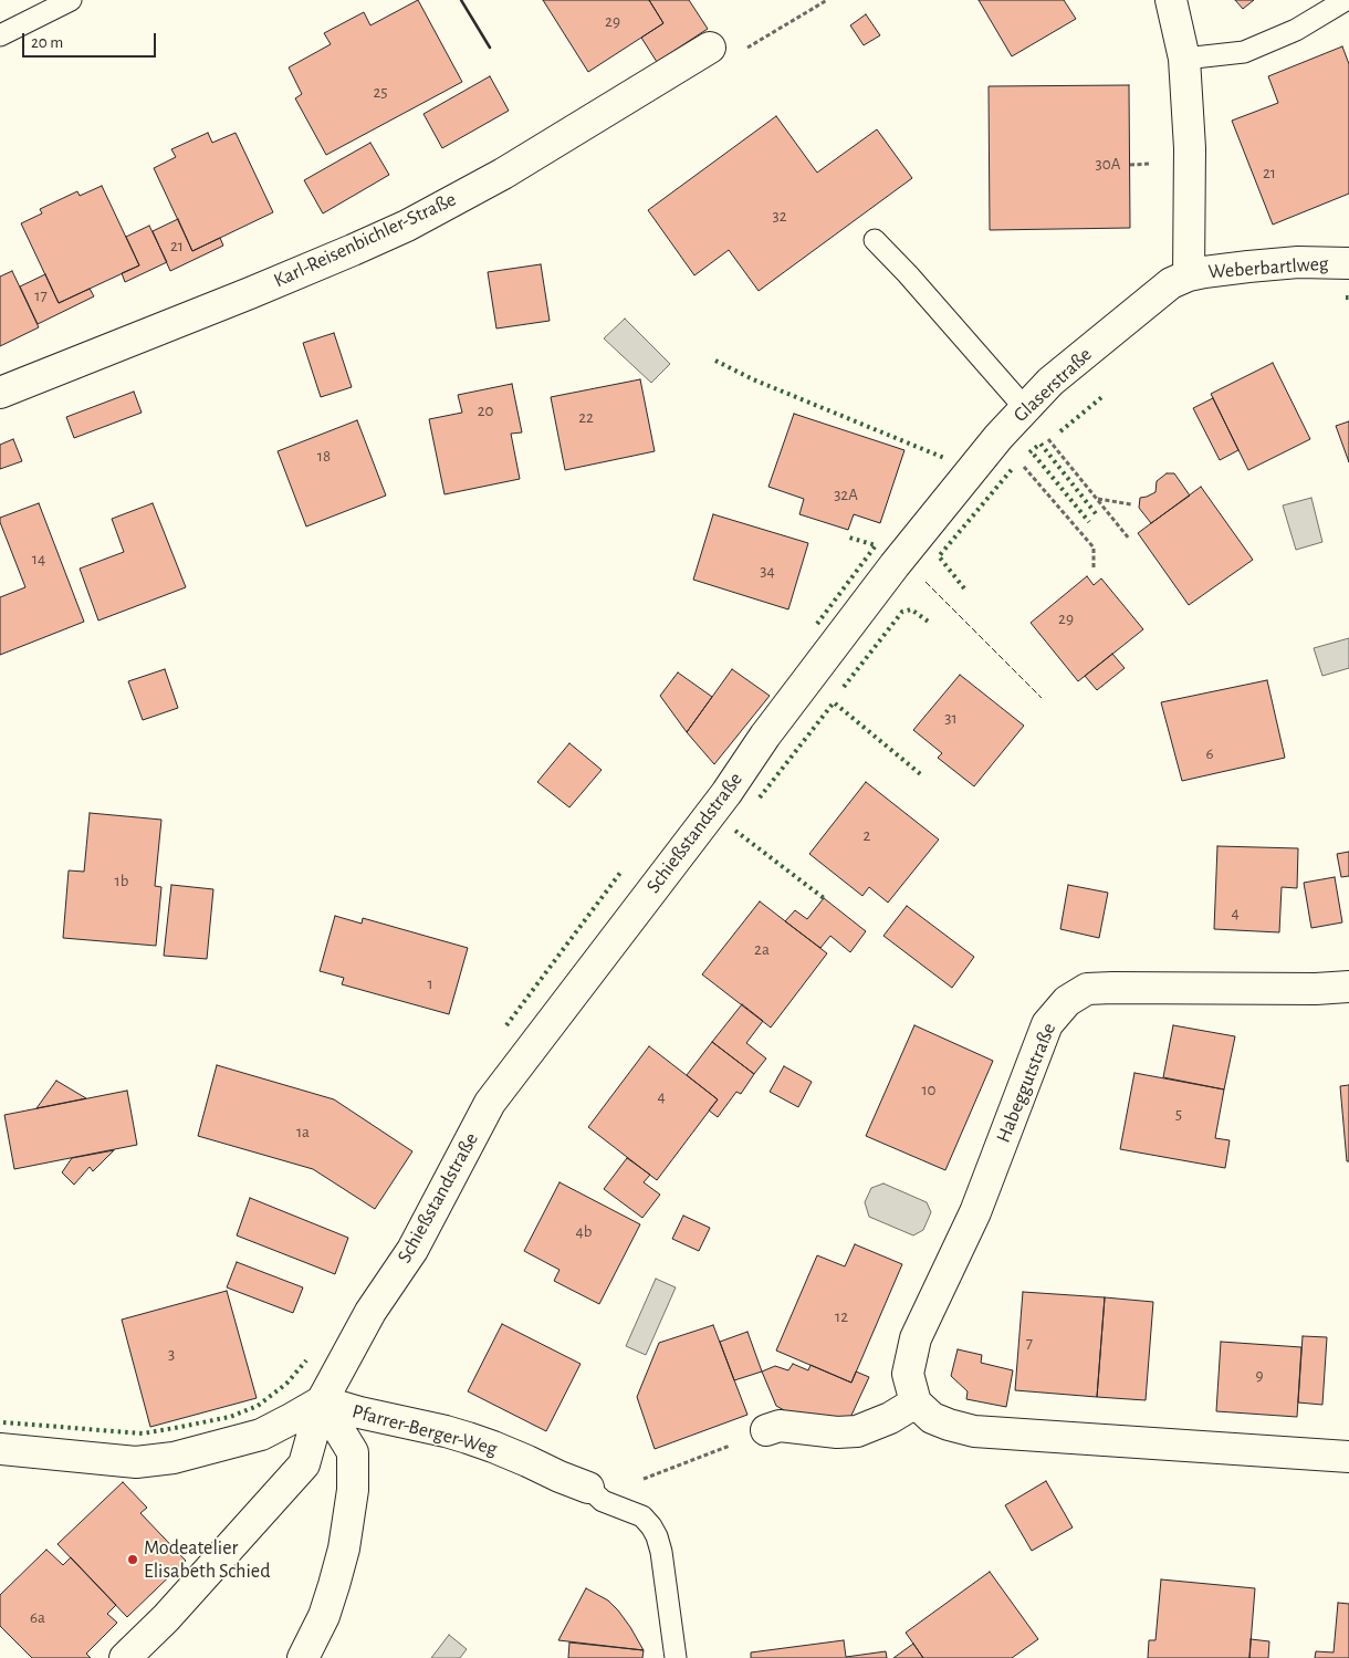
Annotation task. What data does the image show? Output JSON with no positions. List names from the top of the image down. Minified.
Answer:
{"streets":{"street":["Karl-Reisenbichler-Straße","Weberbartlweg","Glaserstraße","Schießstandstraße","Habeggutstraße","Pfarrer-Berger-Weg"]},"crossings":[["Weberbartlweg","Glaserstraße"],["Glaserstraße","Schießstandstraße"],["Schießstandstraße","Pfarrer-Berger-Weg"]],"places":["Modeatelier Elisabeth Schied"],"house_numbers":["29","25","30A","21","32","21","17","20","22","18","32A","14","34","29","31","6","2","1b","4","2a","1","10","4","5","1a","4b","12","7","3","9","6a"],"scale_bar":"20 m"}
